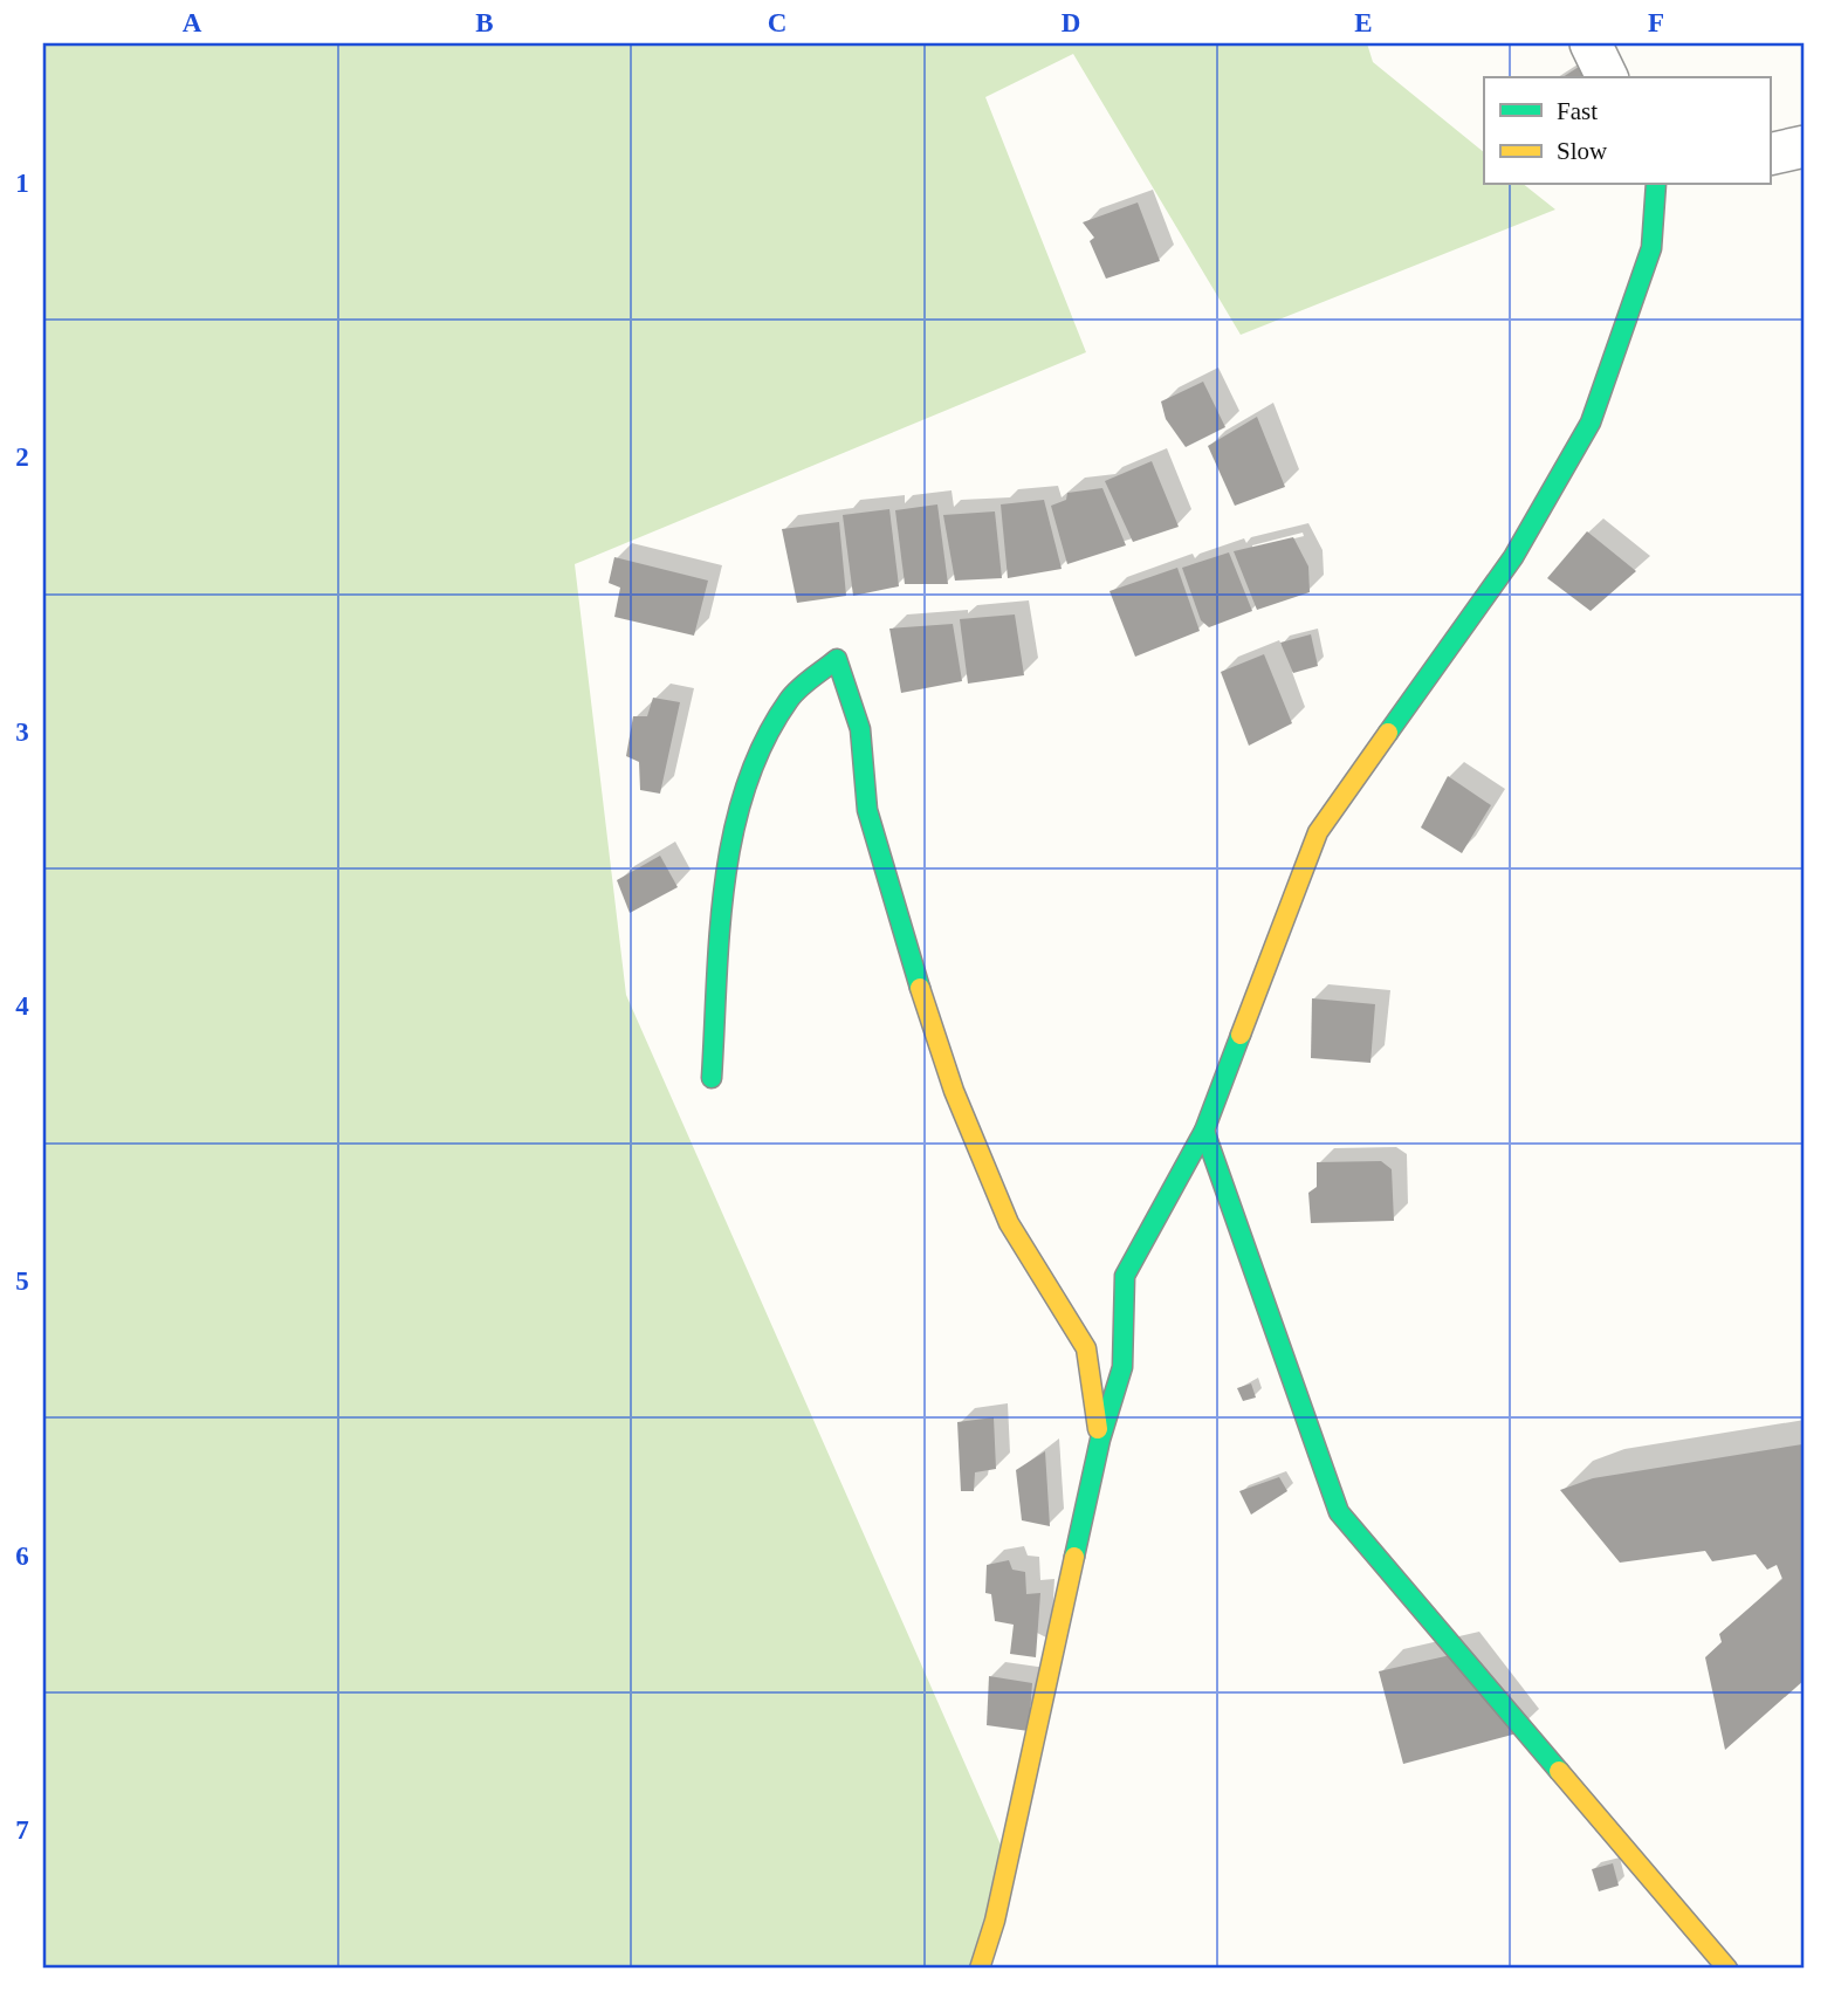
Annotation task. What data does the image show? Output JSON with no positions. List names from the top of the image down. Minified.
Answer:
{"legend":["Fast","Slow"],"grid":{"columns":["A","B","C","D","E","F"],"rows":["1","2","3","4","5","6","7"]}}
